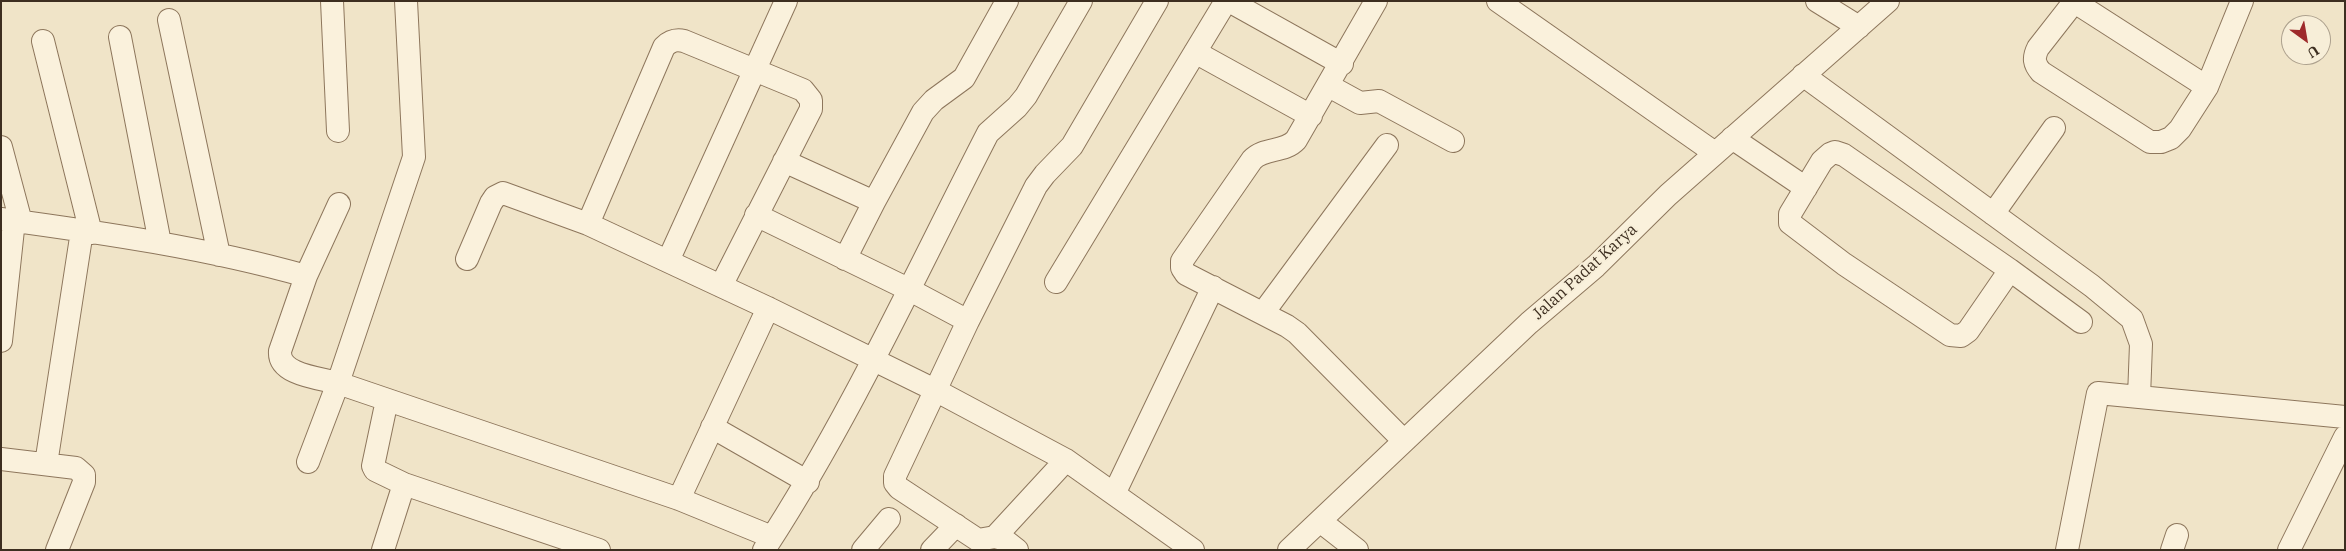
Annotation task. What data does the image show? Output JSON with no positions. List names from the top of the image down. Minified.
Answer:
{"streets":{"street":["Jalan Padat Karya"]},"north":"bottom right"}
